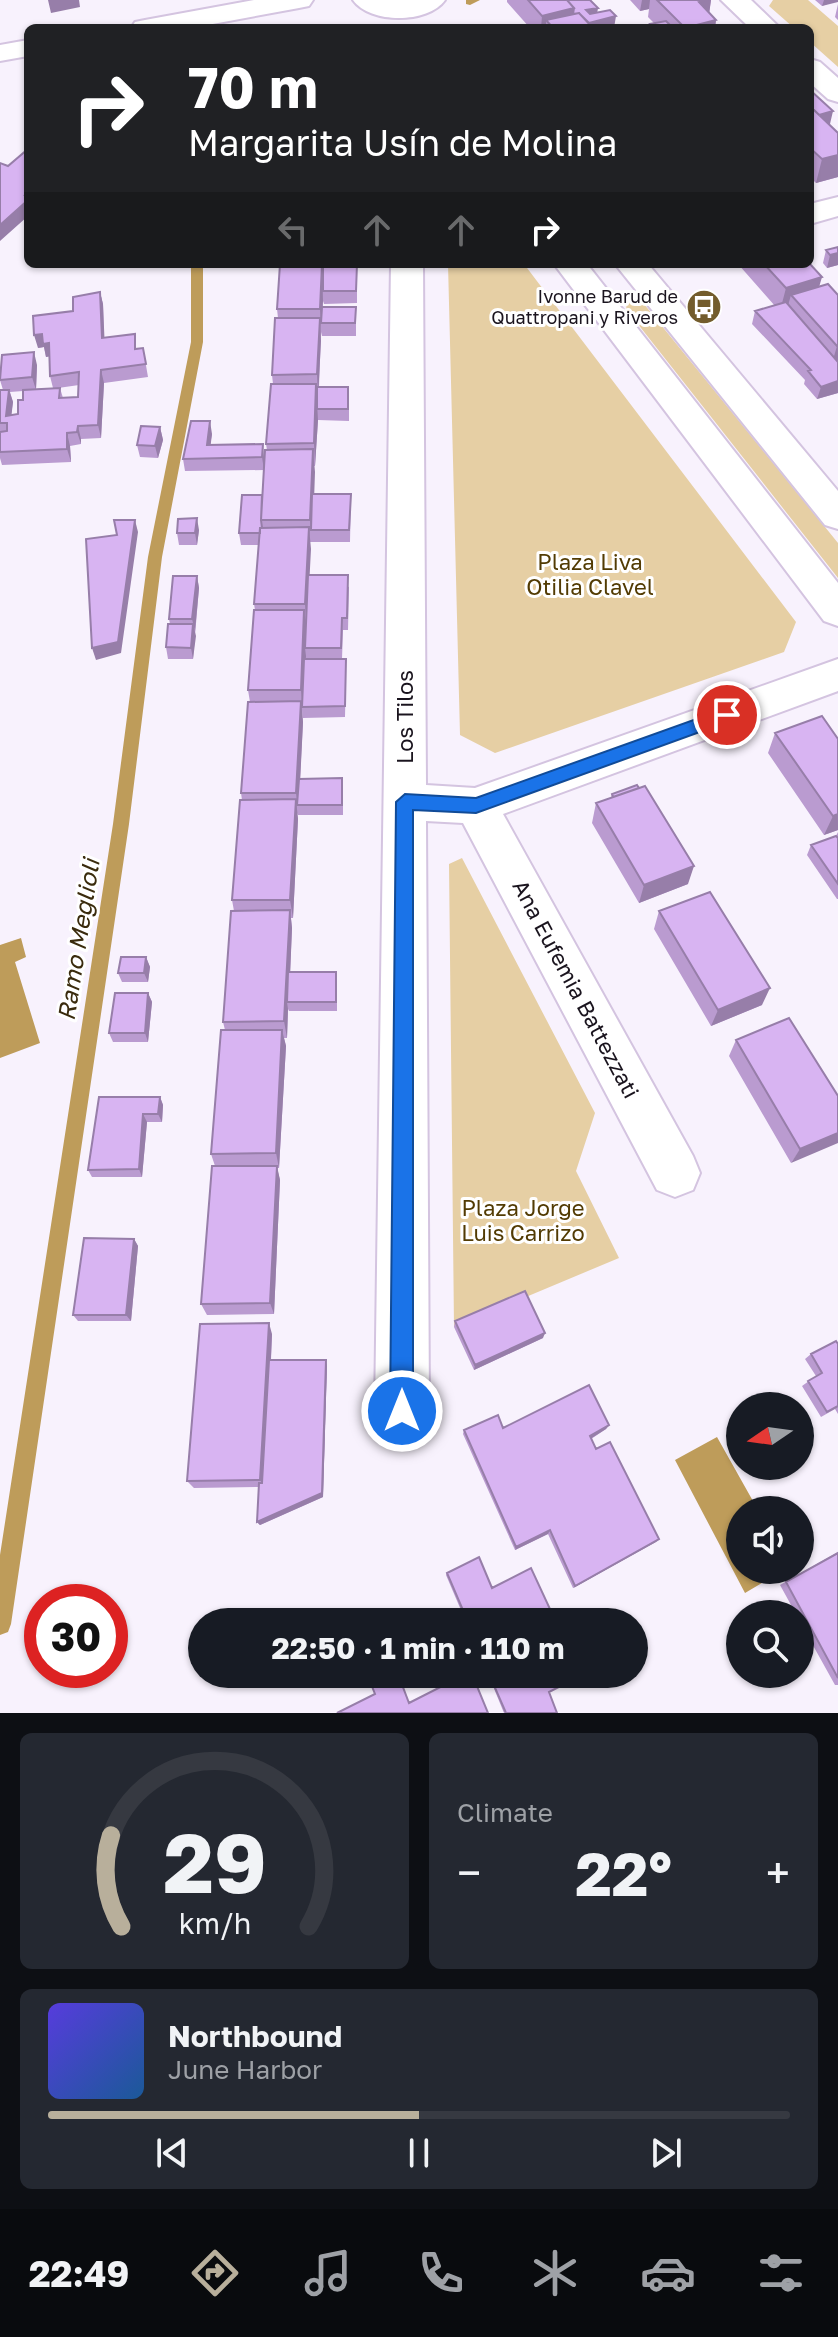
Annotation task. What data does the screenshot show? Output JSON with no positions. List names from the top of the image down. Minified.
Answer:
{"streets":{"street":["Los Tilos","Ana Eufemia Battezzati"]},"water":["Ramo Meglioli"],"parks":["Plaza Liva Otilia Clavel","Plaza Jorge Luis Carrizo"],"places":{"bus stop":["Ivonne Barud de Quattropani y Riveros"]},"north":"left","page":{"turn":["70 m","Margarita Usín de Molina"],"limit":"30","trip":"22:50 · 1 min · 110 m","tile":"Climate","heat":["−","22°","+"],"song":["Northbound","June Harbor"],"tabs":"22:49","gauge":["29","km/h"]}}
